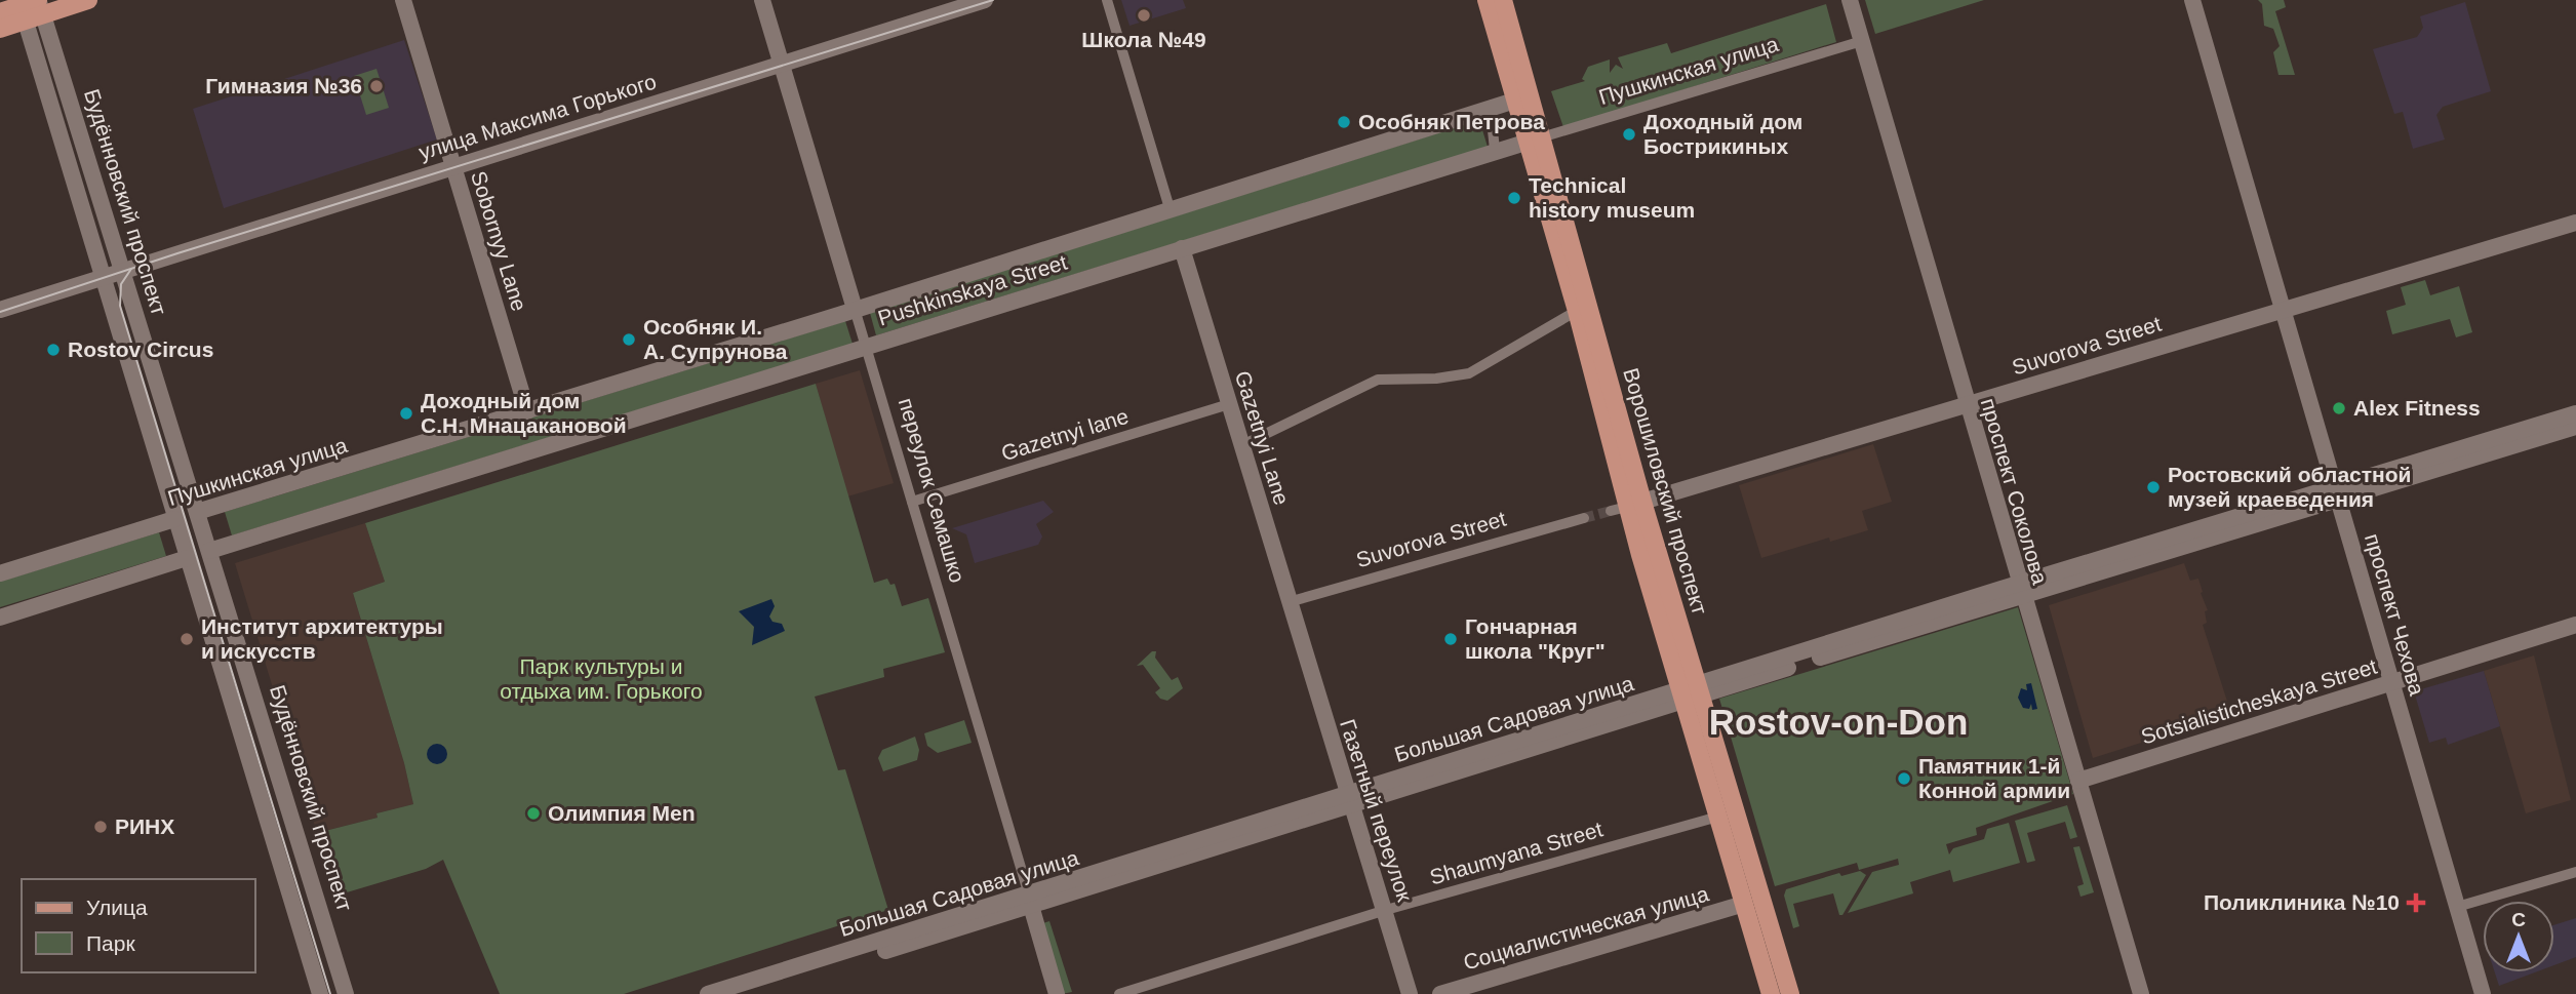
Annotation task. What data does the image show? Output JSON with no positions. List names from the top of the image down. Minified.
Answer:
{"streets":{"main road":["Ворошиловский проспект"],"street":["Пушкинская улица","улица Максима Горького","Будённовский проспект","Sobornyy Lane","Pushkinskaya Street","Suvorova Street","Gazetnyi lane","Gazetnyi Lane","переулок Семашко","проспект Соколова","проспект Чехова","Sotsialisticheskaya Street","Большая Садовая улица","Газетный переулок","Shaumyana Street","Социалистическая улица"]},"crossings":[["Пушкинская улица","Будённовский проспект"],["Пушкинская улица","Sobornyy Lane"],["Пушкинская улица","Pushkinskaya Street"],["Пушкинская улица","Ворошиловский проспект"],["Пушкинская улица","проспект Соколова"],["улица Максима Горького","Будённовский проспект"],["улица Максима Горького","Sobornyy Lane"],["улица Максима Горького","переулок Семашко"],["Sobornyy Lane","Pushkinskaya Street"],["Pushkinskaya Street","Gazetnyi Lane"],["Pushkinskaya Street","переулок Семашко"],["Pushkinskaya Street","Ворошиловский проспект"],["Suvorova Street","Gazetnyi Lane"],["Suvorova Street","Ворошиловский проспект"],["Suvorova Street","проспект Соколова"],["Suvorova Street","проспект Чехова"],["Suvorova Street","Газетный переулок"],["Gazetnyi lane","Gazetnyi Lane"],["Gazetnyi lane","переулок Семашко"],["Gazetnyi Lane","Газетный переулок"],["переулок Семашко","Большая Садовая улица"],["Ворошиловский проспект","Большая Садовая улица"],["Ворошиловский проспект","Shaumyana Street"],["Ворошиловский проспект","Социалистическая улица"],["проспект Соколова","Sotsialisticheskaya Street"],["проспект Соколова","Большая Садовая улица"],["проспект Чехова","Sotsialisticheskaya Street"],["проспект Чехова","Большая Садовая улица"],["Большая Садовая улица","Газетный переулок"],["Газетный переулок","Shaumyana Street"]],"districts":["Rostov-on-Don"],"parks":["Парк культуры и отдыха им. Горького"],"places":{"other":["Школа №49","Гимназия №36","Особняк Петрова","Доходный дом Бострикиных","Technical history museum","Особняк И. А. Супрунова","Rostov Circus","Alex Fitness","Доходный дом С.Н. Мнацакановой","Ростовский областной музей краеведения","Институт архитектуры и искусств","Гончарная школа \"Круг\"","Памятник 1-й Конной армии","Олимпия Men","РИНХ"],"health":["Поликлиника №10"]},"legend":["Улица","Парк"],"north":"top"}
